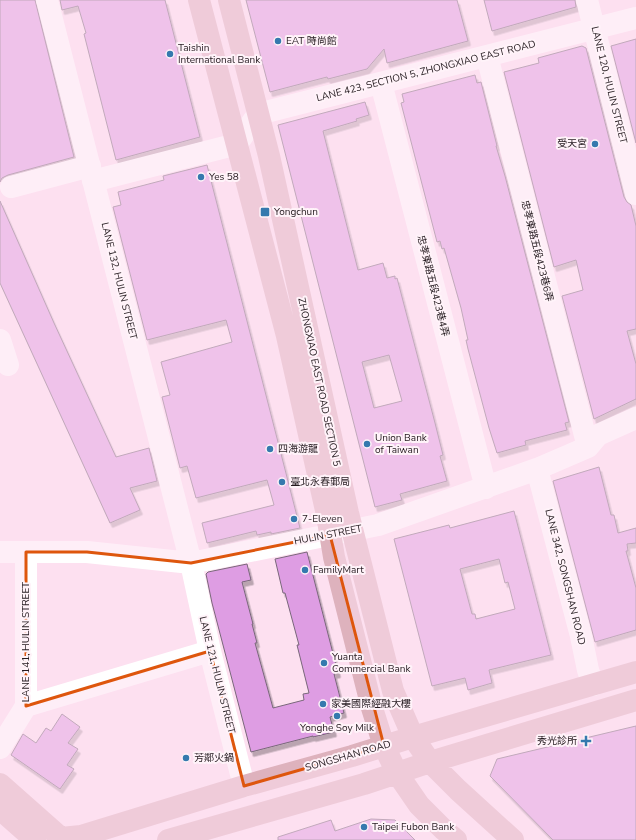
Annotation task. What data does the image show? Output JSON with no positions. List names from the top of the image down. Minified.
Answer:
{"streets":{"main road":["ZHONGXIAO EAST ROAD SECTION 5","SONGSHAN ROAD"],"street":["LANE 423, SECTION 5, ZHONGXIAO EAST ROAD","LANE 120, HULIN STREET","忠孝東路五段423巷6弄","LANE 132, HULIN STREET","忠孝東路五段423巷4弄","HULIN STREET","LANE 342, SONGSHAN ROAD","LANE 141, HULIN STREET","LANE 121, HULIN STREET"]},"crossings":[["LANE 423, SECTION 5, ZHONGXIAO EAST ROAD","LANE 120, HULIN STREET"],["LANE 423, SECTION 5, ZHONGXIAO EAST ROAD","忠孝東路五段423巷6弄"],["LANE 423, SECTION 5, ZHONGXIAO EAST ROAD","忠孝東路五段423巷4弄"],["LANE 423, SECTION 5, ZHONGXIAO EAST ROAD","ZHONGXIAO EAST ROAD SECTION 5"],["忠孝東路五段423巷6弄","HULIN STREET"],["LANE 132, HULIN STREET","HULIN STREET"],["LANE 132, HULIN STREET","LANE 121, HULIN STREET"],["忠孝東路五段423巷4弄","HULIN STREET"],["ZHONGXIAO EAST ROAD SECTION 5","HULIN STREET"],["ZHONGXIAO EAST ROAD SECTION 5","SONGSHAN ROAD"],["HULIN STREET","LANE 342, SONGSHAN ROAD"],["HULIN STREET","LANE 141, HULIN STREET"],["HULIN STREET","LANE 121, HULIN STREET"],["LANE 342, SONGSHAN ROAD","SONGSHAN ROAD"],["LANE 121, HULIN STREET","SONGSHAN ROAD"]],"places":{"other":["EAT 時尚館","Taishin International Bank","受天宮","Yes 58","Union Bank of Taiwan","四海游龍","臺北永春郵局","7-Eleven","FamilyMart","Yuanta Commercial Bank","家美國際經融大樓","Yonghe Soy Milk","芳鄰火鍋","Taipei Fubon Bank"],"transit":["Yongchun"],"health":["秀光診所"]}}
